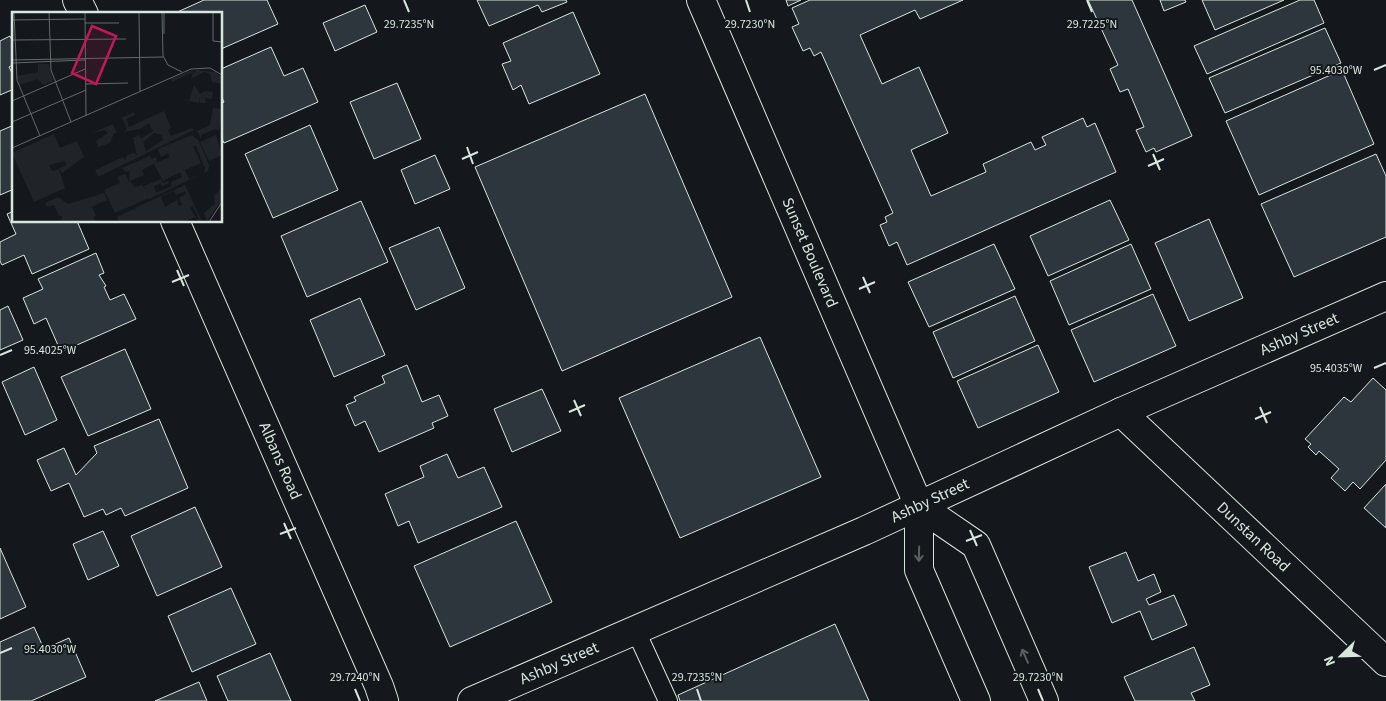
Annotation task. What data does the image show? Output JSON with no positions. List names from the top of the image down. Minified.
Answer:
{"streets":{"street":["Sunset Boulevard","Ashby Street","Albans Road","Dunstan Road"]},"crossings":[["Sunset Boulevard","Ashby Street"],["Ashby Street","Dunstan Road"]],"north":"bottom left","coordinates":["29.7235°N","29.7230°N","29.7225°N","95.4030°W","95.4025°W","95.4035°W","29.7240°N"]}
